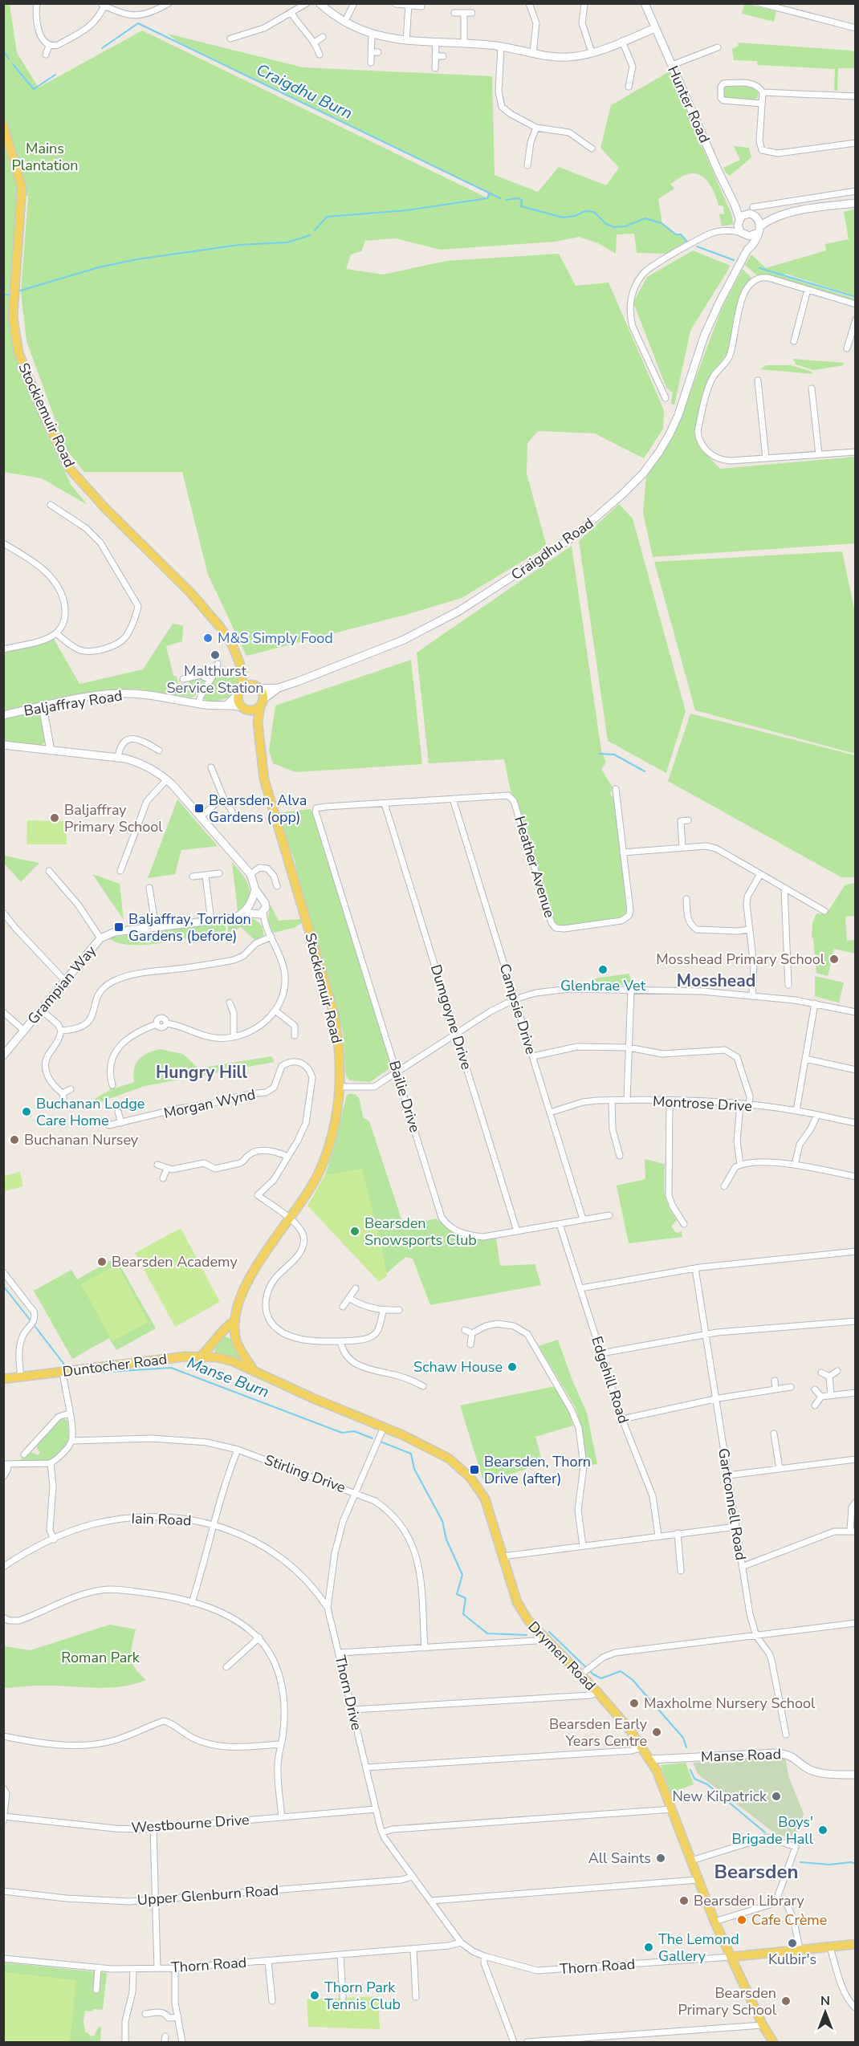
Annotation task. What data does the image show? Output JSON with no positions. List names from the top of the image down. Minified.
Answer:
{"streets":{"main road":["Stockiemuir Road","Duntocher Road","Drymen Road"],"street":["Hunter Road","Craigdhu Road","Baljaffray Road","Heather Avenue","Grampian Way","Campsie Drive","Dumgoyne Drive","Bailie Drive","Morgan Wynd","Montrose Drive","Edgehill Road","Stirling Drive","Gartconnell Road","Iain Road","Thorn Drive","Manse Road","Westbourne Drive","Upper Glenburn Road","Thorn Road"]},"crossings":[["Hunter Road","Craigdhu Road"],["Stockiemuir Road","Craigdhu Road"],["Stockiemuir Road","Baljaffray Road"],["Stockiemuir Road","Morgan Wynd"],["Craigdhu Road","Baljaffray Road"],["Heather Avenue","Campsie Drive"],["Heather Avenue","Dumgoyne Drive"],["Heather Avenue","Bailie Drive"],["Campsie Drive","Bailie Drive"],["Campsie Drive","Montrose Drive"],["Dumgoyne Drive","Bailie Drive"],["Bailie Drive","Edgehill Road"],["Duntocher Road","Drymen Road"],["Stirling Drive","Thorn Drive"],["Iain Road","Thorn Drive"],["Drymen Road","Thorn Drive"],["Drymen Road","Manse Road"],["Drymen Road","Thorn Road"],["Thorn Drive","Westbourne Drive"],["Thorn Drive","Upper Glenburn Road"],["Thorn Drive","Thorn Road"]],"districts":["Mosshead","Hungry Hill","Bearsden"],"water":["Craigdhu Burn","Manse Burn"],"parks":["Mains Plantation","Roman Park"],"places":{"other":["M&S Simply Food","Malthurst Service Station","Baljaffray Primary School","Mosshead Primary School","Glenbrae Vet","Buchanan Lodge Care Home","Buchanan Nursey","Bearsden Snowsports Club","Bearsden Academy","Schaw House","Maxholme Nursery School","Bearsden Early Years Centre","New Kilpatrick","Boys' Brigade Hall","All Saints","Bearsden Library","Cafe Crème","Kulbir's","The Lemond Gallery","Thorn Park Tennis Club","Bearsden Primary School"],"transit":["Bearsden, Alva Gardens (opp)","Baljaffray, Torridon Gardens (before)","Bearsden, Thorn Drive (after)"]},"north":"top"}
